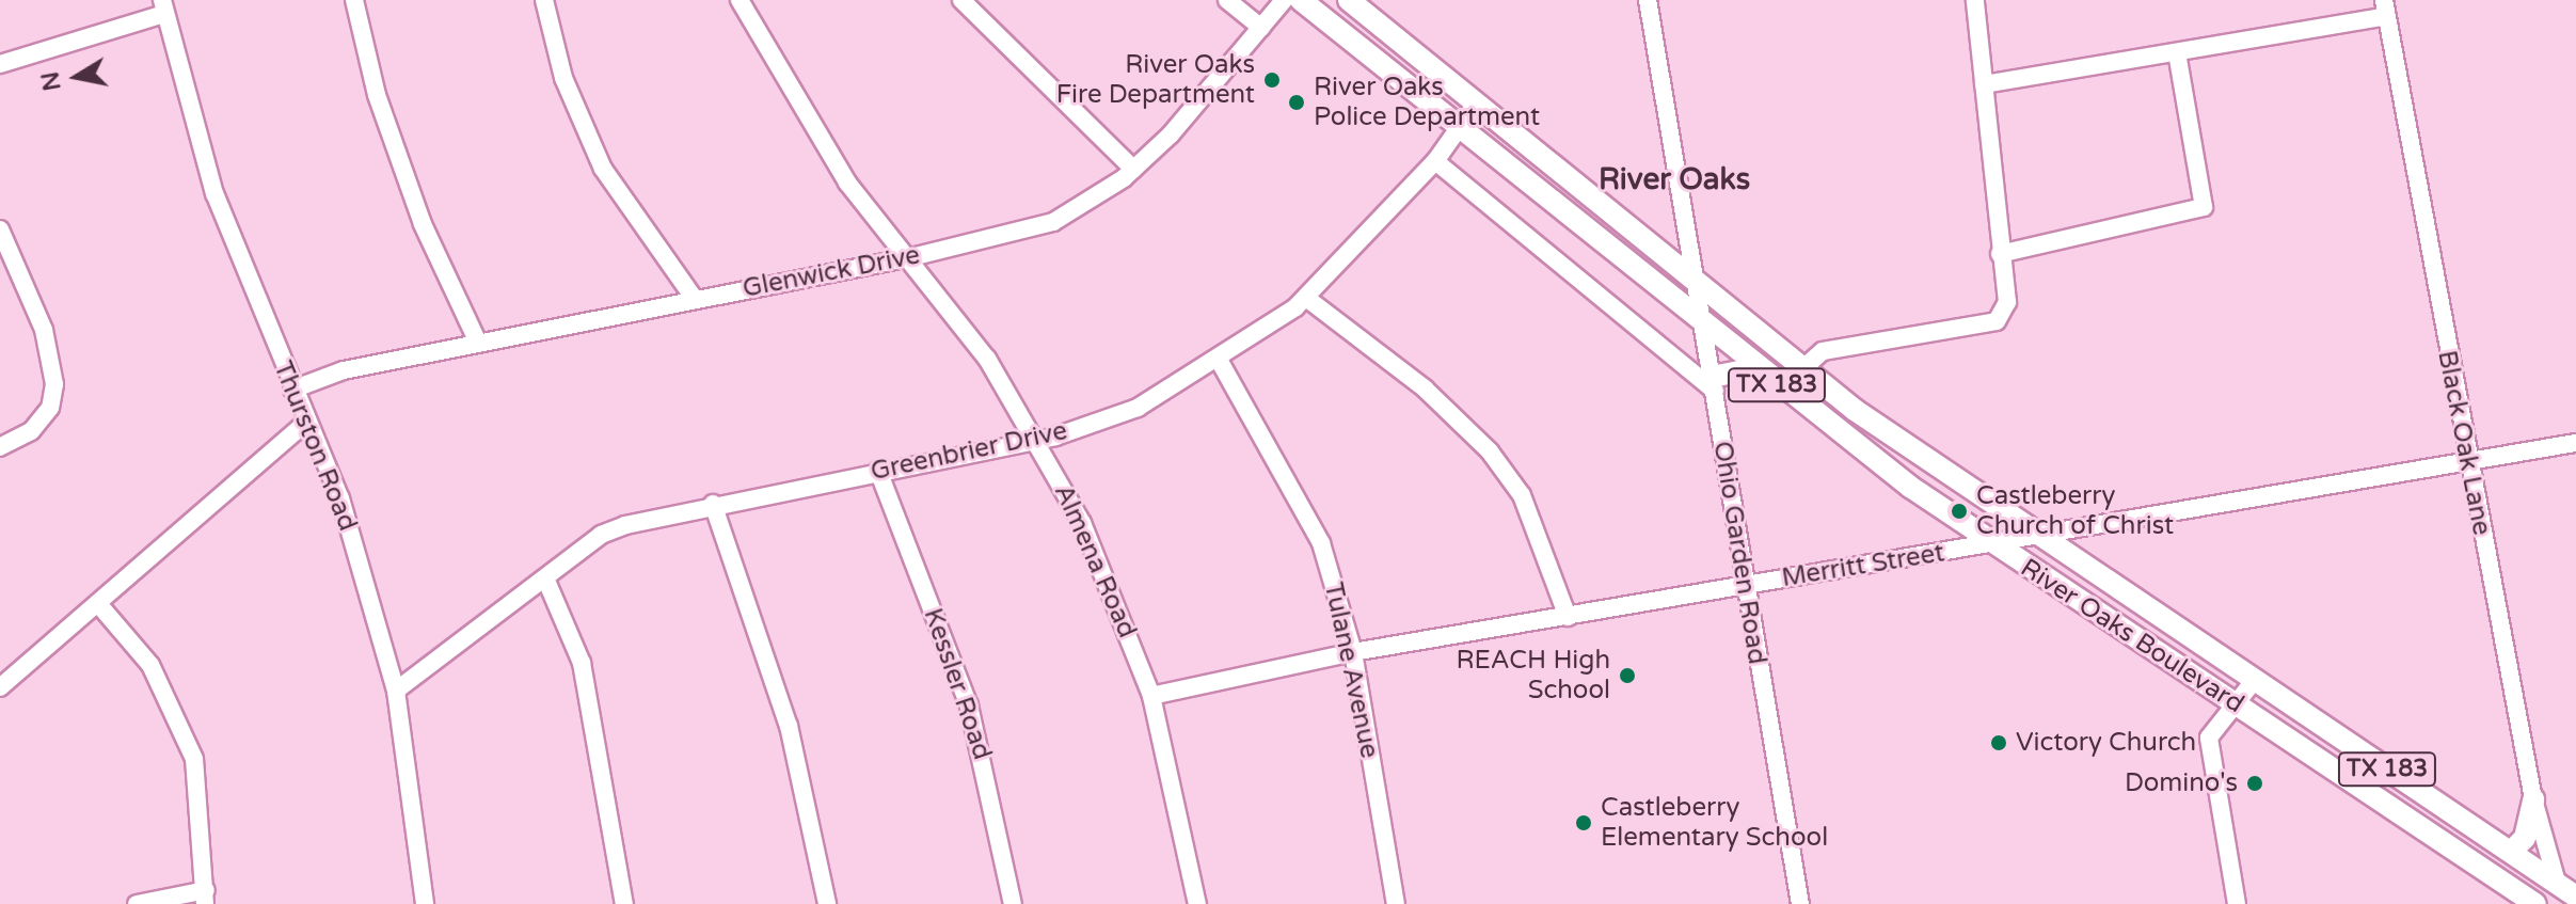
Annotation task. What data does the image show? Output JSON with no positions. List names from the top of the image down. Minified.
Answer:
{"streets":{"main road":["TX 183","River Oaks Boulevard"],"street":["Glenwick Drive","Black Oak Lane","Thurston Road","Greenbrier Drive","Ohio Garden Road","Almena Road","Merritt Street","Tulane Avenue","Kessler Road"]},"crossings":[["Glenwick Drive","Thurston Road"],["Glenwick Drive","Almena Road"],["Black Oak Lane","Merritt Street"],["Black Oak Lane","River Oaks Boulevard"],["Thurston Road","Greenbrier Drive"],["Greenbrier Drive","Almena Road"],["Greenbrier Drive","River Oaks Boulevard"],["Greenbrier Drive","Tulane Avenue"],["Greenbrier Drive","Kessler Road"],["Ohio Garden Road","Merritt Street"],["Ohio Garden Road","River Oaks Boulevard"],["Almena Road","Merritt Street"],["Merritt Street","River Oaks Boulevard"],["Merritt Street","Tulane Avenue"]],"districts":["River Oaks"],"places":["River Oaks Fire Department","River Oaks Police Department","Castleberry Church of Christ","REACH High School","Victory Church","Domino's","Castleberry Elementary School"],"north":"left"}
